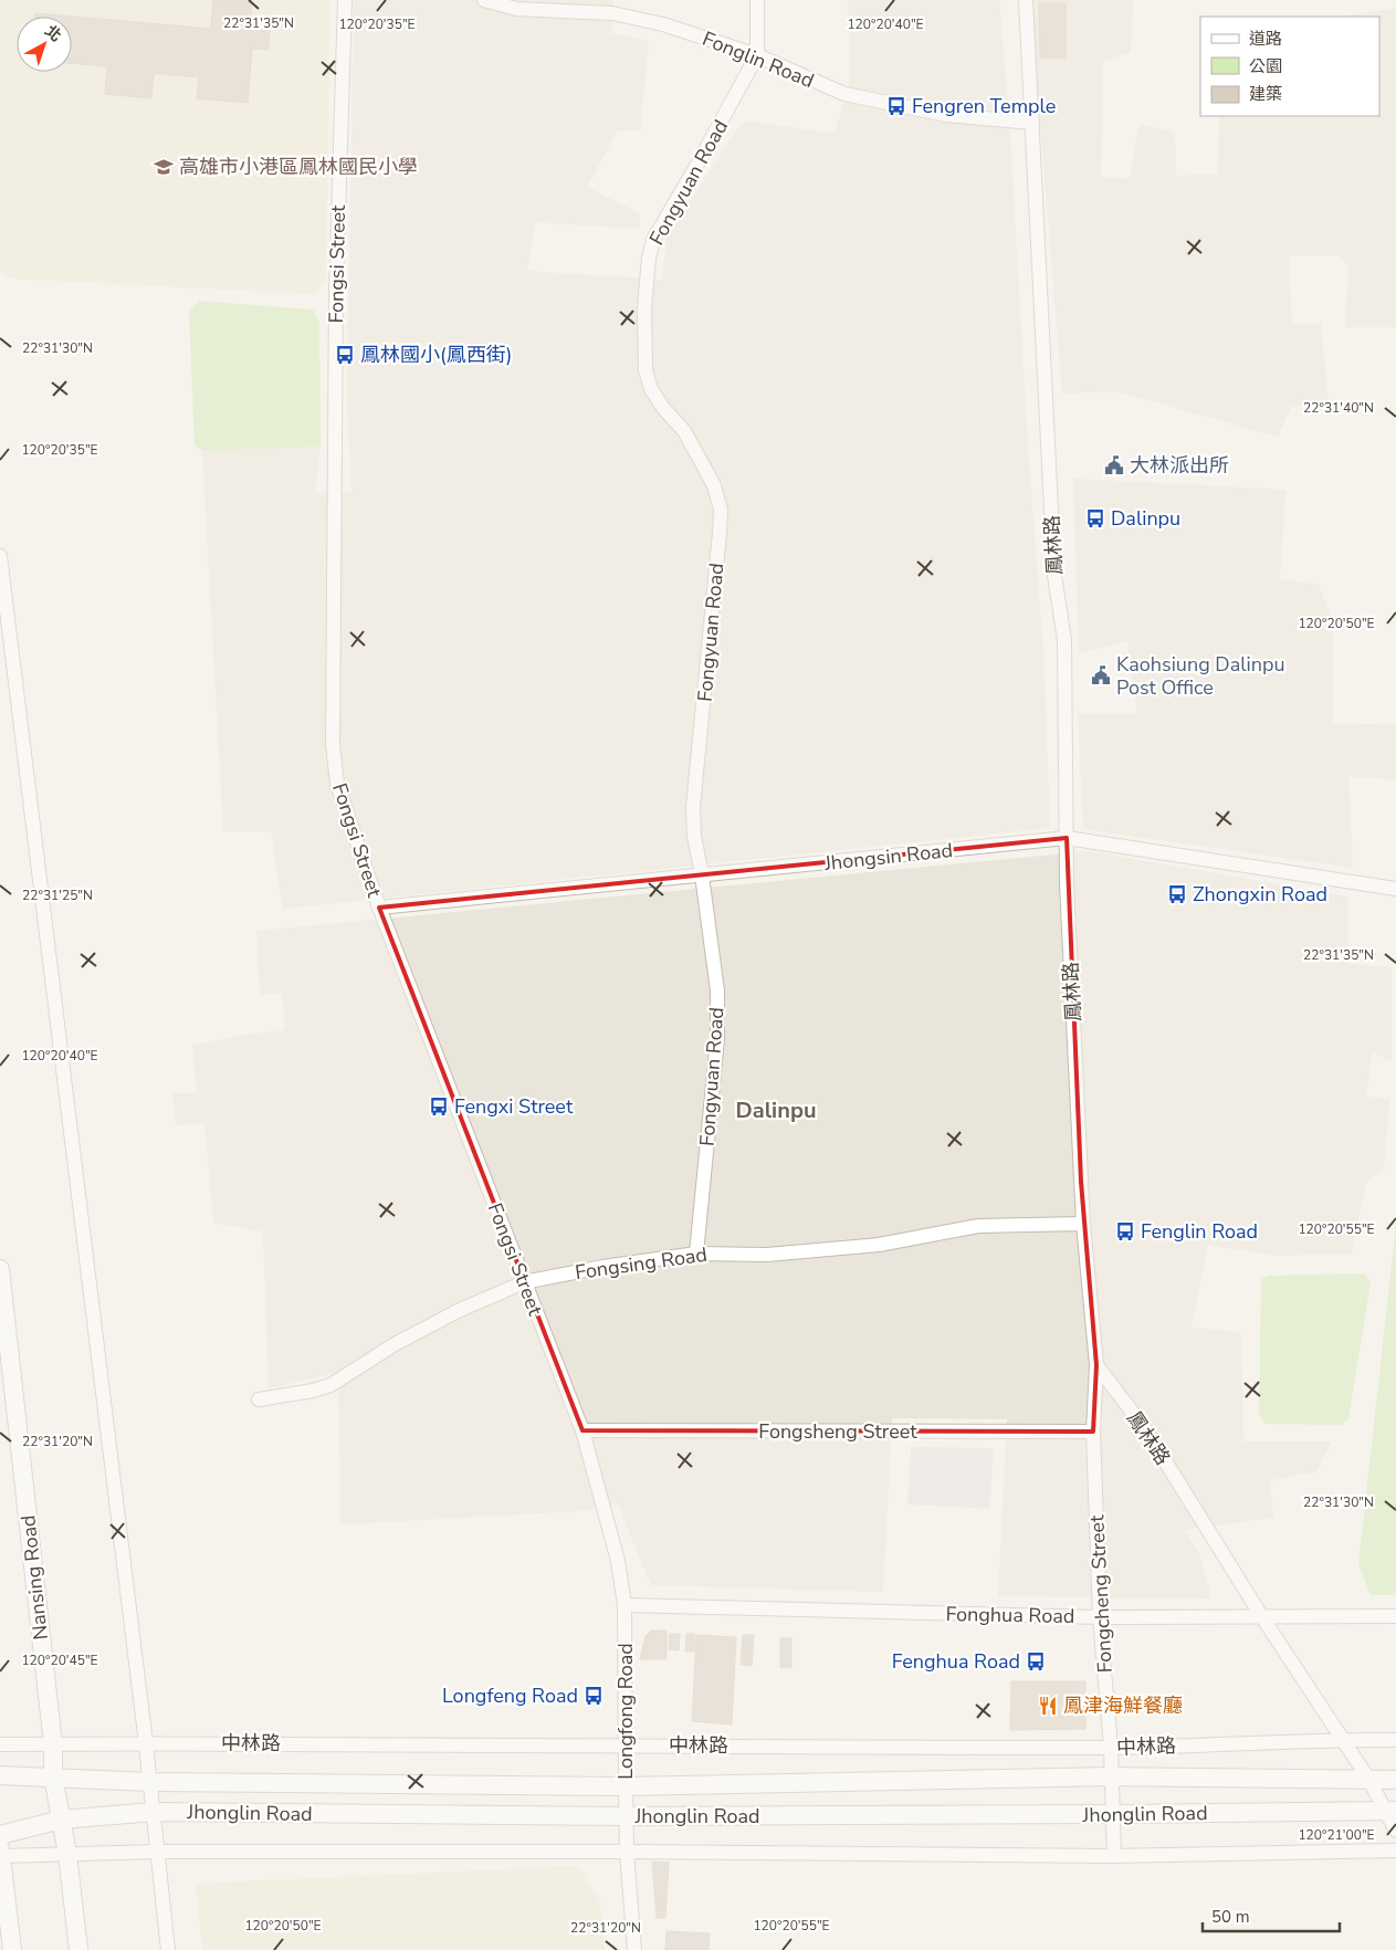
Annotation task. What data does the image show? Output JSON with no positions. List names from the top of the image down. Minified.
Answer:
{"streets":{"street":["Fonglin Road","Fongyuan Road","Fongsi Street","鳳林路","Jhongsin Road","Fongsing Road","Fongsheng Street","Nansing Road","Fongcheng Street","Fonghua Road","Longfong Road","中林路","Jhonglin Road"]},"crossings":[["Fonglin Road","Fongyuan Road"],["Fonglin Road","鳳林路"],["Fongyuan Road","Jhongsin Road"],["Fongyuan Road","Fongsing Road"],["Fongsi Street","Jhongsin Road"],["Fongsi Street","Fongsing Road"],["Fongsi Street","Fongsheng Street"],["Fongsi Street","Fonghua Road"],["Fongsi Street","Longfong Road"],["鳳林路","Jhongsin Road"],["鳳林路","Fongsing Road"],["鳳林路","Fongcheng Street"],["鳳林路","Fonghua Road"],["鳳林路","中林路"],["鳳林路","Jhonglin Road"],["Fongsheng Street","Fongcheng Street"],["Nansing Road","中林路"],["Nansing Road","Jhonglin Road"],["Fongcheng Street","Fonghua Road"],["Fongcheng Street","中林路"],["Fongcheng Street","Jhonglin Road"],["Fonghua Road","Longfong Road"],["Longfong Road","中林路"],["Longfong Road","Jhonglin Road"]],"districts":["Dalinpu"],"places":{"bus stop":["Fengren Temple","鳳林國小(鳳西街)","Dalinpu","Zhongxin Road","Fengxi Street","Fenglin Road","Fenghua Road","Longfeng Road"],"school or university":["高雄市小港區鳳林國民小學"],"public building":["大林派出所","Kaohsiung Dalinpu Post Office"],"restaurant":["鳳津海鮮餐廳"]},"legend":["道路","公園","建築"],"scale_bar":"50 m","north":"top right","coordinates":["22°31'35\"N","120°20'35\"E","120°20'40\"E","22°31'30\"N","22°31'40\"N","120°20'50\"E","22°31'25\"N","120°20'55\"E","22°31'20\"N","120°20'45\"E","120°21'00\"E"]}
